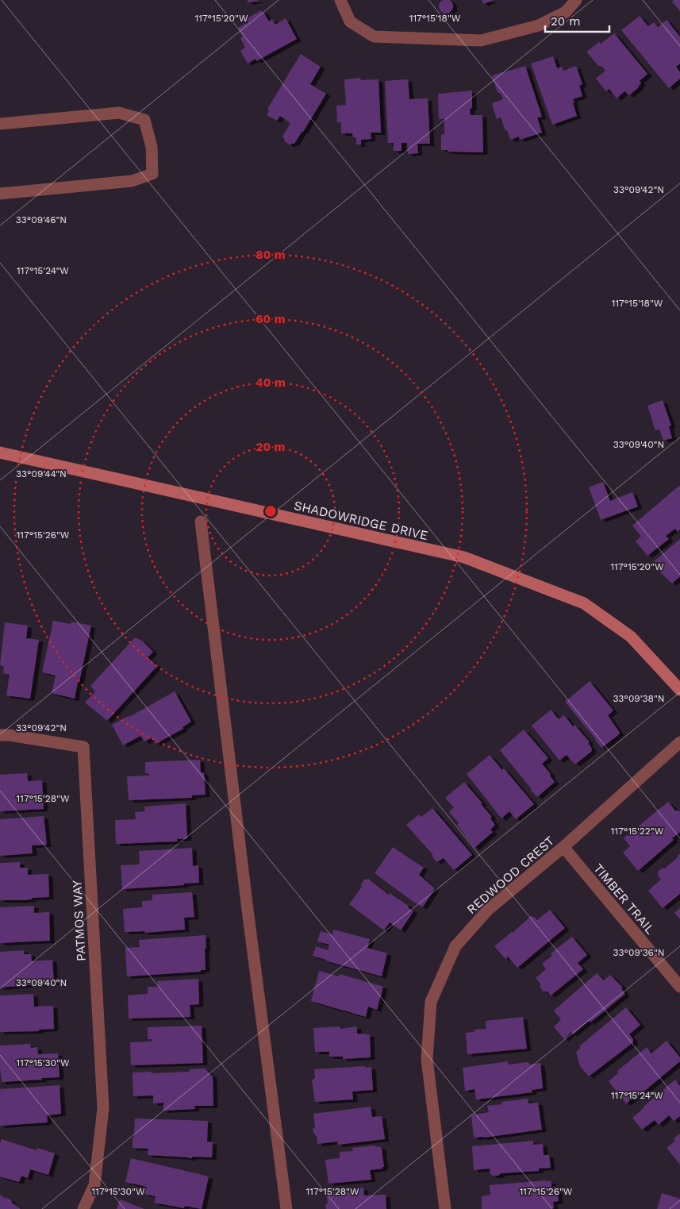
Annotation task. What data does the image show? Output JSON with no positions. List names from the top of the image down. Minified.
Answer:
{"streets":{"street":["SHADOWRIDGE DRIVE","REDWOOD CREST","TIMBER TRAIL","PATMOS WAY"]},"crossings":[["REDWOOD CREST","TIMBER TRAIL"]],"scale_bar":"20 m","coordinates":["117°15'20\"W","117°15'18\"W","33°09'42\"N","33°09'46\"N","117°15'24\"W","33°09'40\"N","33°09'44\"N","117°15'26\"W","33°09'38\"N","117°15'28\"W","117°15'22\"W","33°09'36\"N","117°15'30\"W"],"rings":["80 m","60 m","40 m","20 m"]}
